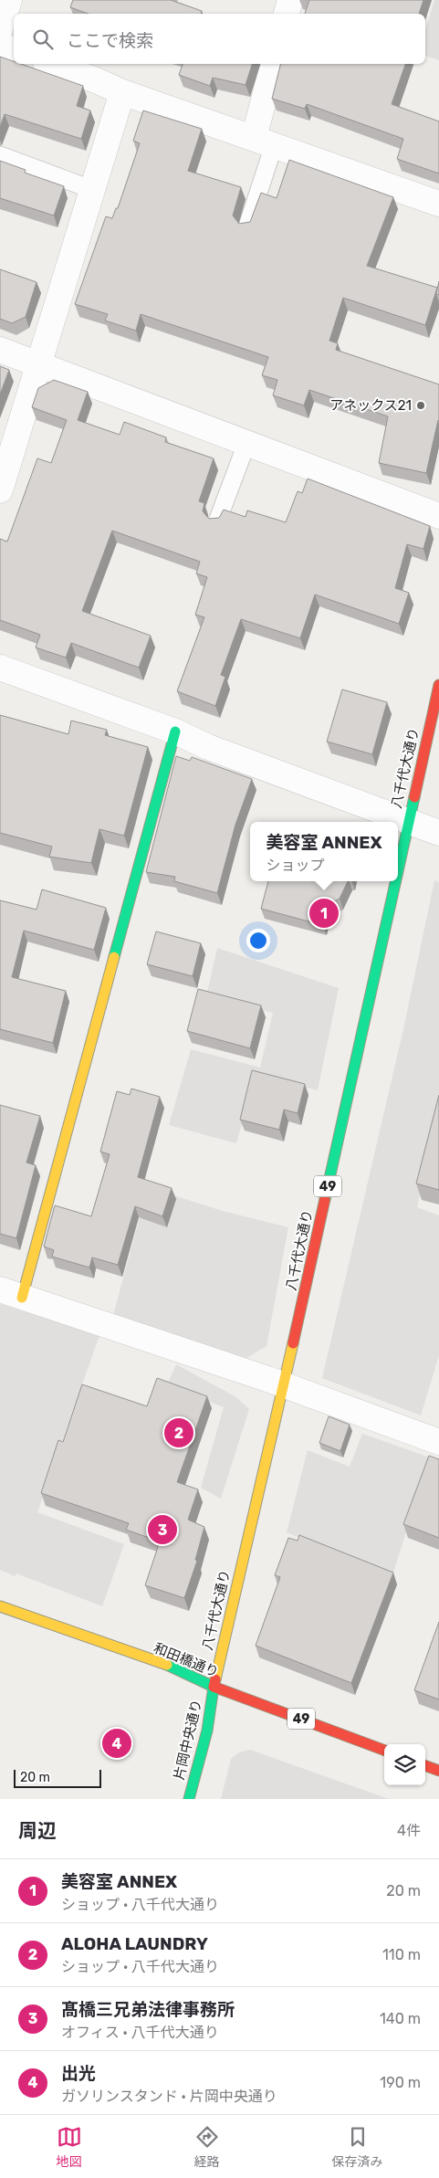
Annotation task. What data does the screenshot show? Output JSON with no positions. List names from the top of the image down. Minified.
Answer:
{"streets":{"main road":["八千代大通り","49","和田橋通り","片岡中央通り"]},"crossings":[["八千代大通り","和田橋通り"],["八千代大通り","片岡中央通り"],["和田橋通り","片岡中央通り"]],"places":["アネックス21"],"scale_bar":"20 m","page":{"search":"ここで検索","popup":["美容室 ANNEX","ショップ"],"pins":["1","2","3","4"],"scale":"20 m","heading":["周辺","4件"],"list":[{"mark":"1","name":"美容室 ANNEX","note":"ショップ · 八千代大通り","value":"20 m"},{"mark":"2","name":"ALOHA LAUNDRY","note":"ショップ · 八千代大通り","value":"110 m"},{"mark":"3","name":"髙橋三兄弟法律事務所","note":"オフィス · 八千代大通り","value":"140 m"},{"mark":"4","name":"出光","note":"ガソリンスタンド · 片岡中央通り","value":"190 m"}],"nav":["地図","経路","保存済み"]}}
